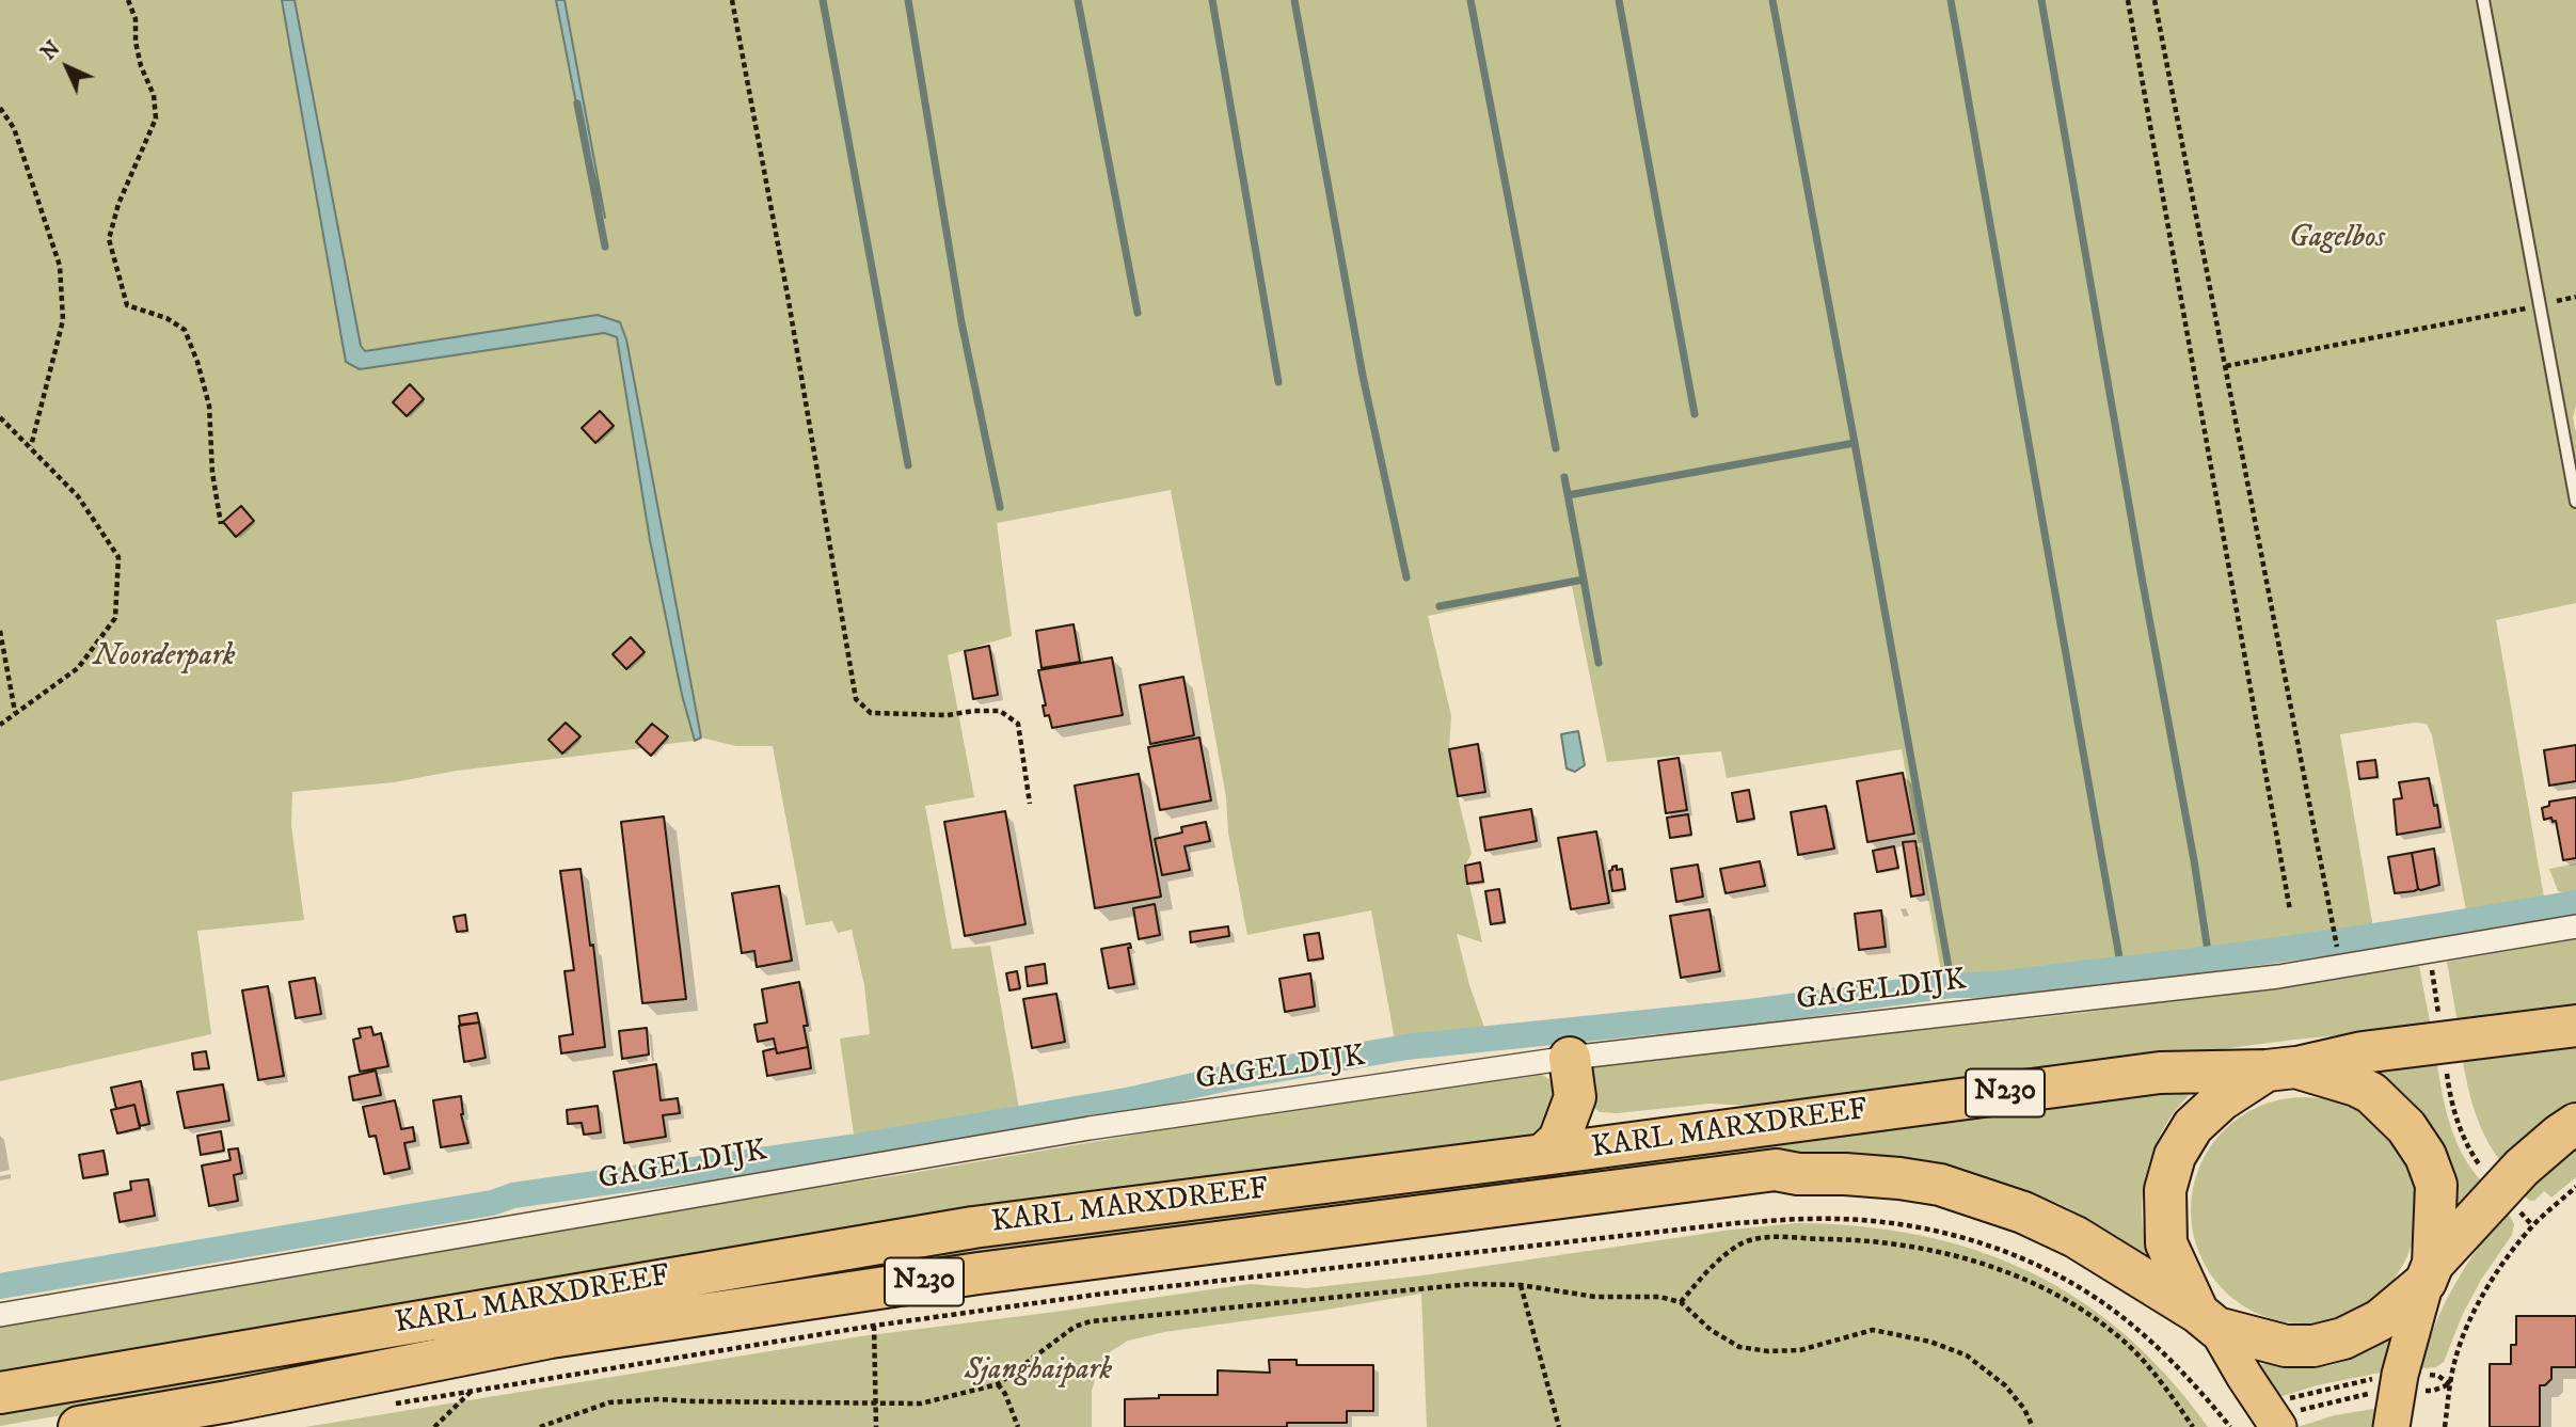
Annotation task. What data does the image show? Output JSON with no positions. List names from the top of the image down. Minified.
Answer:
{"streets":{"highway":["N230","KARL MARXDREEF"],"street":["GAGELDIJK"]},"crossings":[["N230","KARL MARXDREEF"]],"parks":["Gagelbos","Noorderpark","Sjanghaipark"],"north":"top left"}
